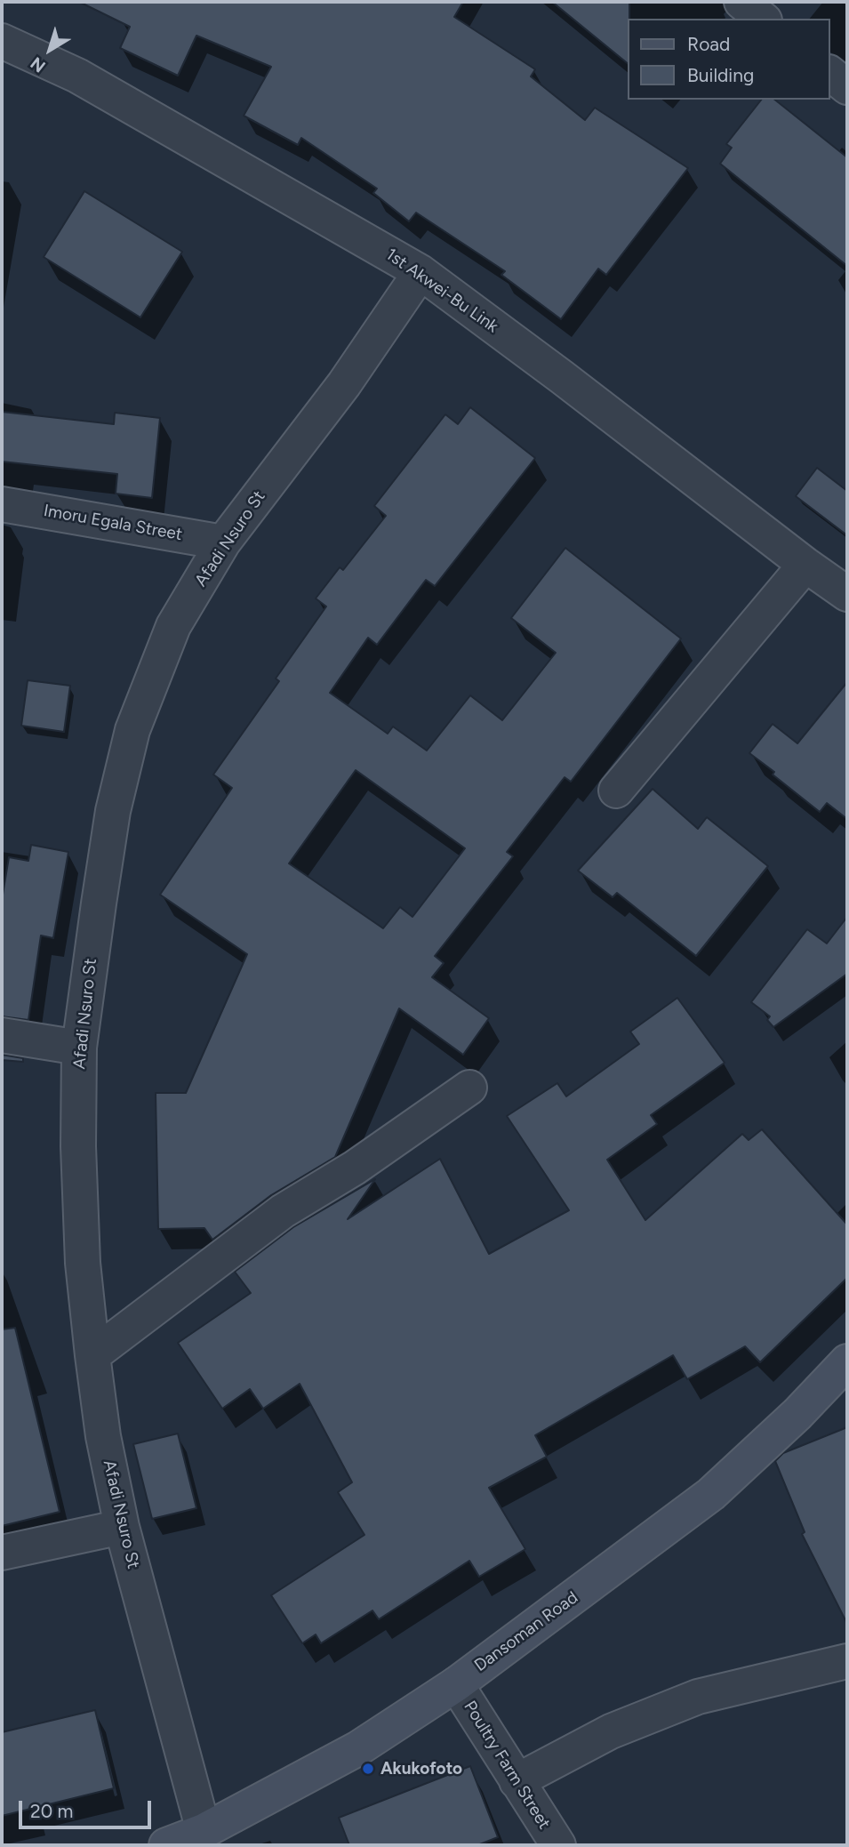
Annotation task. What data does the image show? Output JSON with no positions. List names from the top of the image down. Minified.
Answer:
{"streets":{"main road":["Dansoman Road"],"street":["1st Akwei-Bu Link","Imoru Egala Street","Afadi Nsuro St","Poultry Farm Street"]},"crossings":[["1st Akwei-Bu Link","Afadi Nsuro St"],["Imoru Egala Street","Afadi Nsuro St"],["Afadi Nsuro St","Dansoman Road"],["Dansoman Road","Poultry Farm Street"]],"places":["Akukofoto"],"legend":["Road","Building"],"scale_bar":"20 m","north":"bottom left"}
